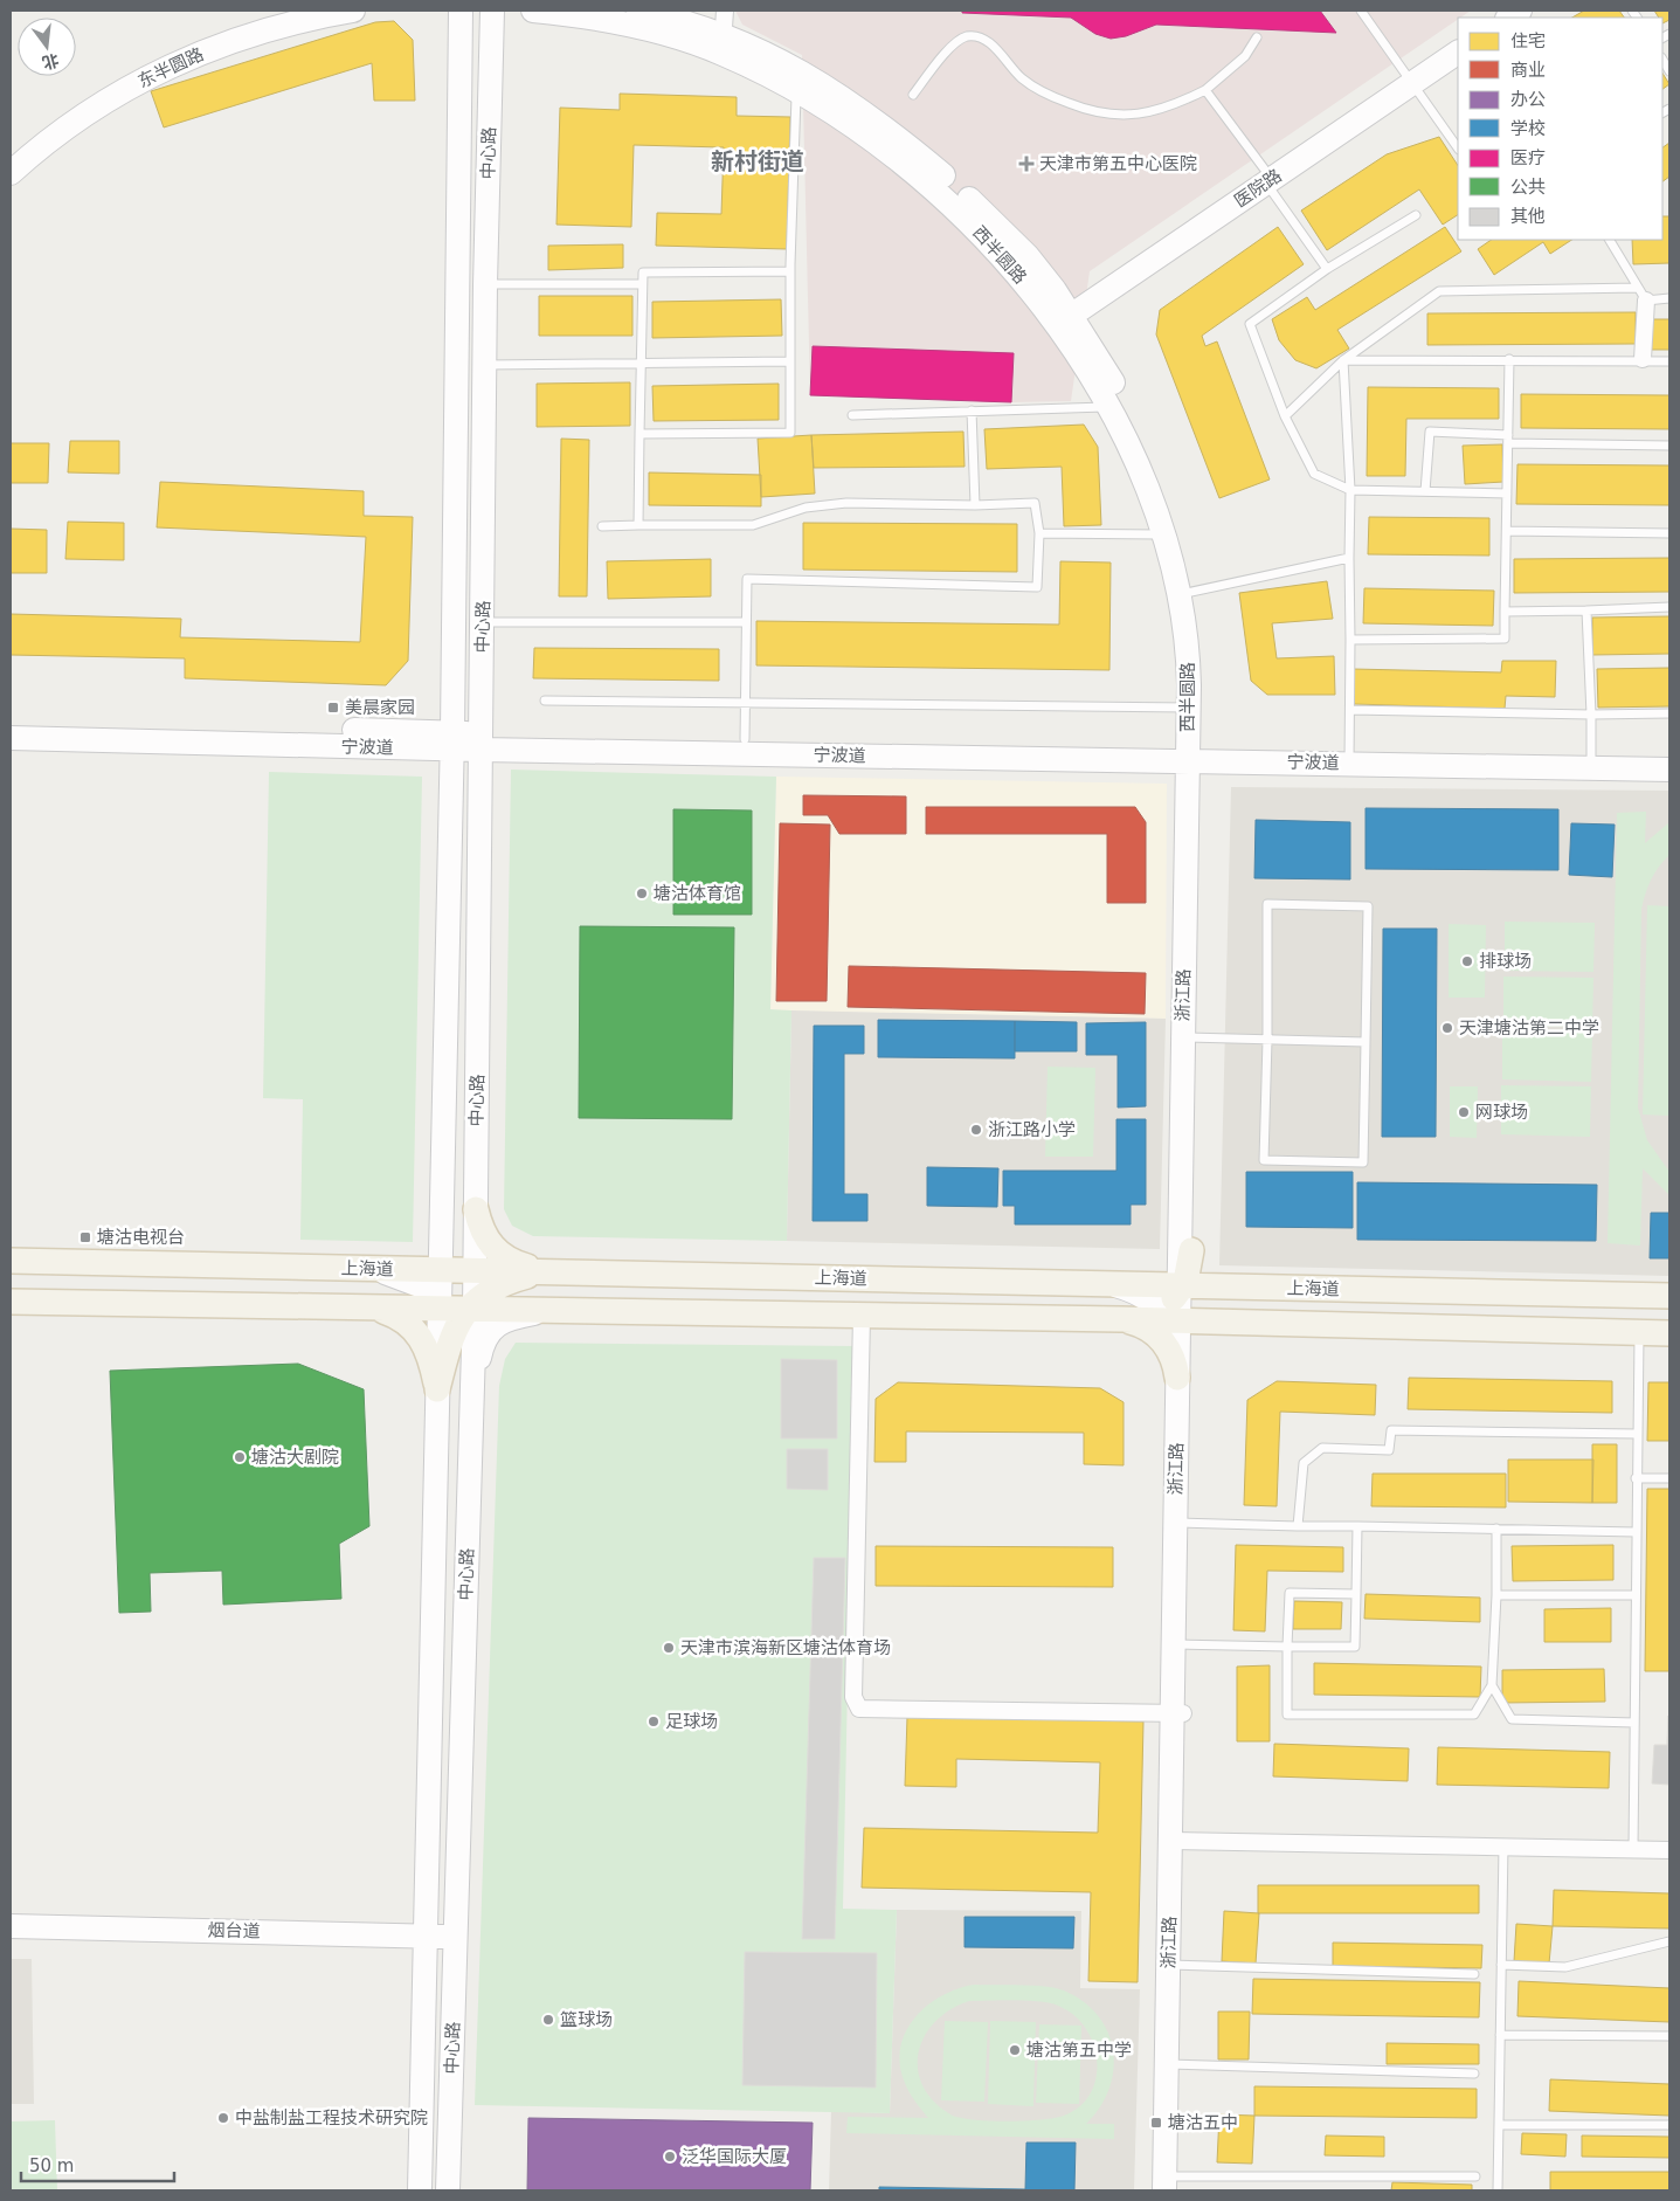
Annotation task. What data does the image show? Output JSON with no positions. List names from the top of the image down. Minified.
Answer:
{"streets":{"main road":["上海道"],"street":["东半圆路","中心路","医院路","西半圆路","宁波道","浙江路","烟台道"]},"crossings":[["中心路","宁波道"],["中心路","上海道"],["中心路","烟台道"],["医院路","西半圆路"],["西半圆路","宁波道"],["西半圆路","浙江路"],["宁波道","浙江路"],["浙江路","上海道"]],"districts":["新村街道"],"places":{"health":["天津市第五中心医院"],"transit":["美晨家园","塘沽电视台","塘沽五中"],"other":["塘沽体育馆","排球场","天津塘沽第二中学","网球场","浙江路小学","塘沽大剧院","天津市滨海新区塘沽体育场","足球场","篮球场","塘沽第五中学","中盐制盐工程技术研究院","泛华国际大厦"]},"legend":["住宅","商业","办公","学校","医疗","公共","其他"],"scale_bar":"50 m","north":"bottom"}
